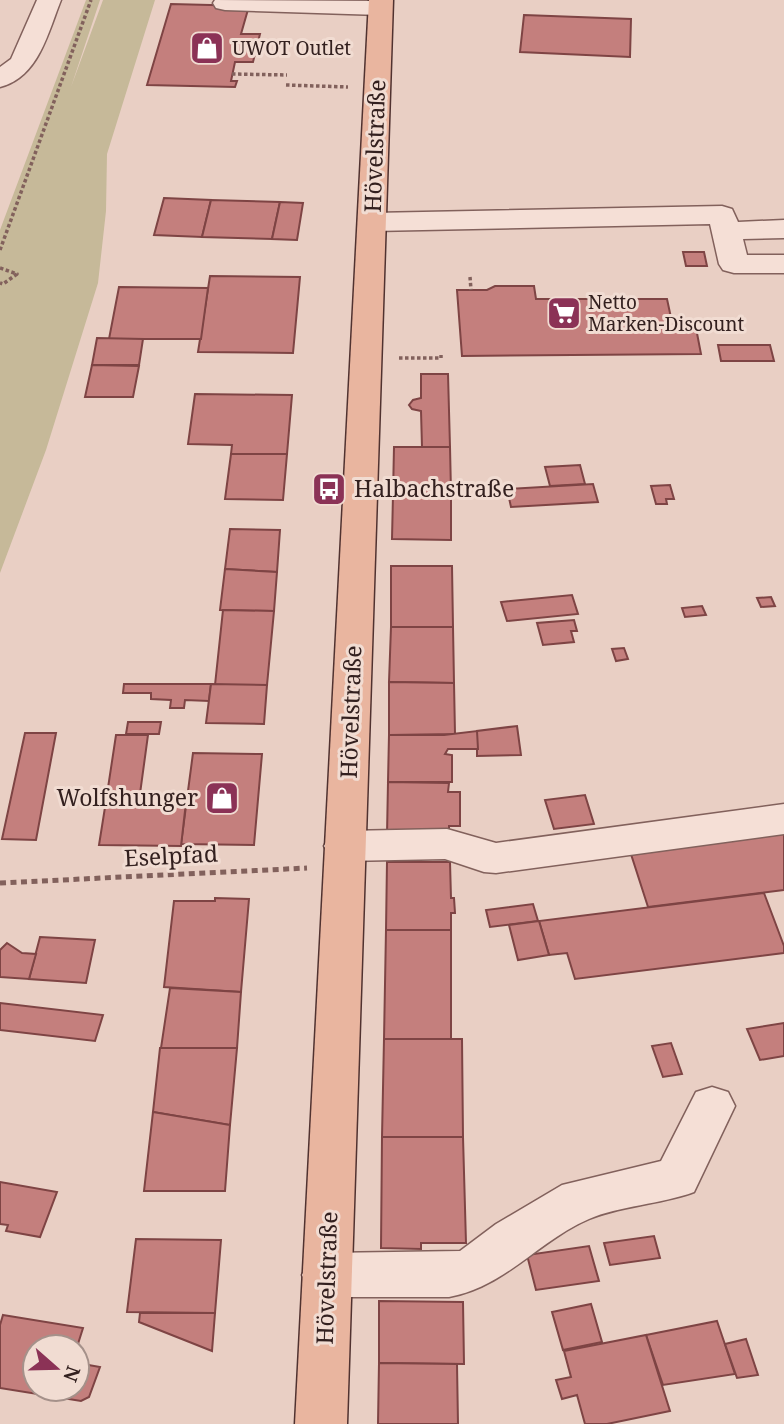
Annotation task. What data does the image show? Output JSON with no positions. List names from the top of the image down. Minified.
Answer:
{"streets":{"main road":["Hövelstraße"],"path":["Eselpfad"]},"crossings":[["Hövelstraße","Eselpfad"]],"places":{"shop":["UWOT Outlet","Wolfshunger"],"supermarket":["Netto Marken-Discount"],"bus stop":["Halbachstraße"]},"north":"right"}
